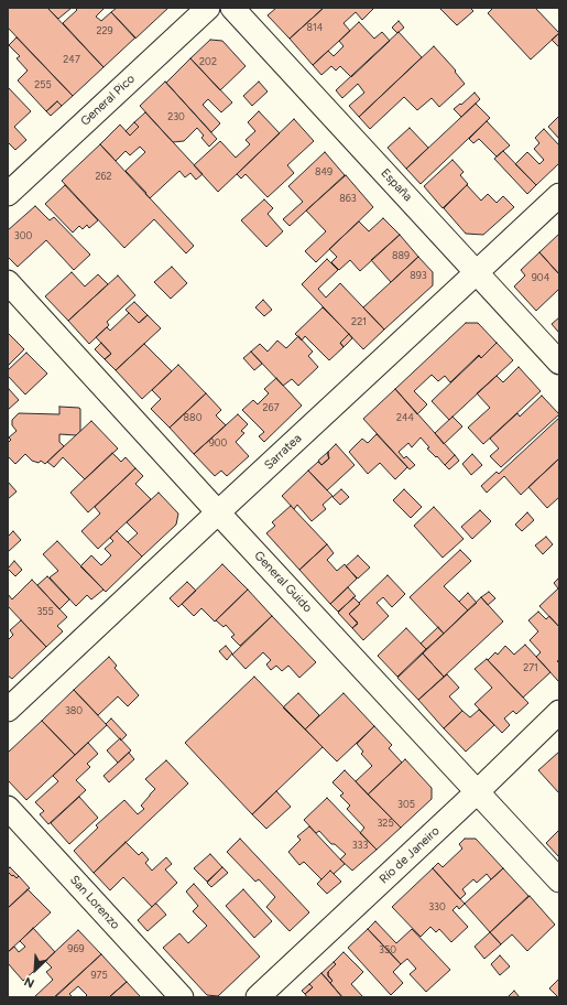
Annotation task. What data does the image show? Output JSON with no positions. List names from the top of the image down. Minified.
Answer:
{"streets":{"street":["General Pico","España","Sarratea","General Guido","Río de Janeiro","San Lorenzo"]},"crossings":[["España","Sarratea"],["Sarratea","General Guido"],["General Guido","Río de Janeiro"]],"house_numbers":["814","229","247","202","255","230","849","262","863","300","889","893","904","221","267","880","244","900","355","271","380","305","325","333","330","969","350","975"],"north":"bottom left"}
